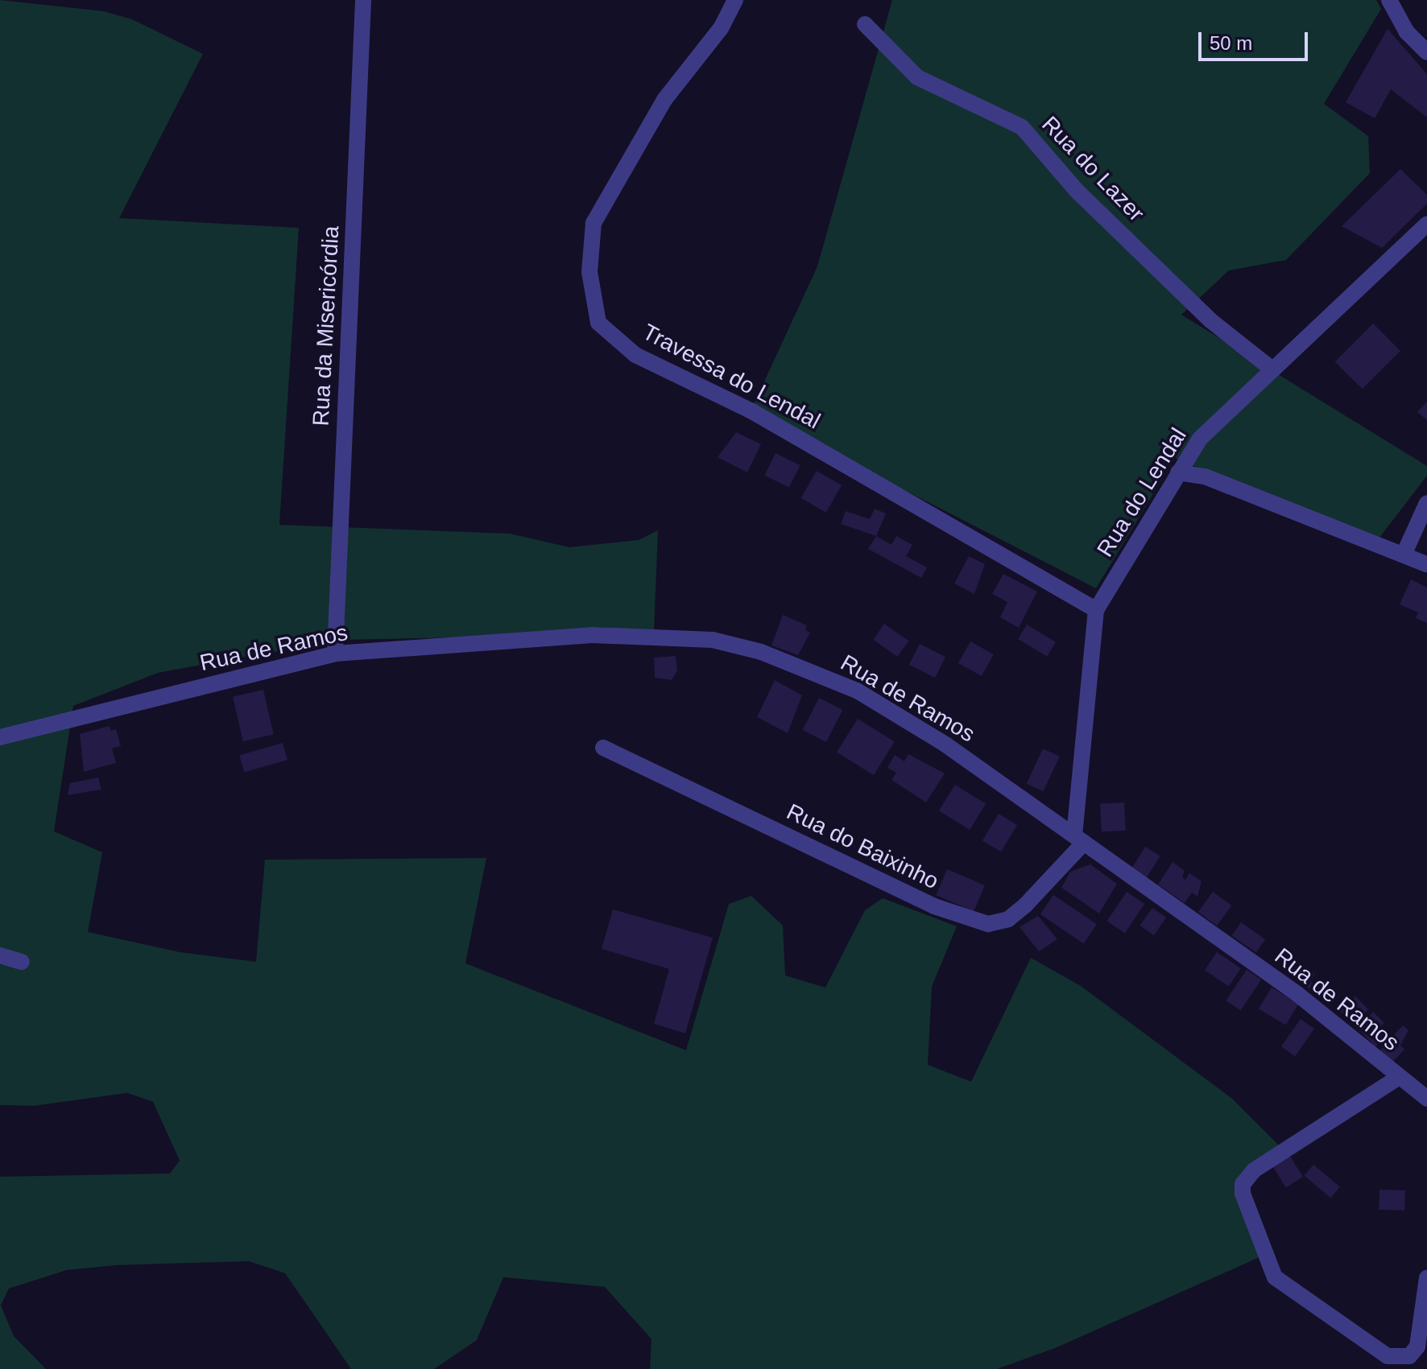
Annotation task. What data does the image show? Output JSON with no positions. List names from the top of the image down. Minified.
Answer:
{"streets":{"street":["Rua do Lazer","Rua da Misericórdia","Travessa do Lendal","Rua do Lendal","Rua de Ramos","Rua do Baixinho"]},"crossings":[["Rua do Lazer","Rua do Lendal"],["Rua da Misericórdia","Rua de Ramos"],["Travessa do Lendal","Rua do Lendal"],["Rua do Lendal","Rua de Ramos"],["Rua do Lendal","Rua do Baixinho"],["Rua de Ramos","Rua do Baixinho"]],"scale_bar":"50 m"}
